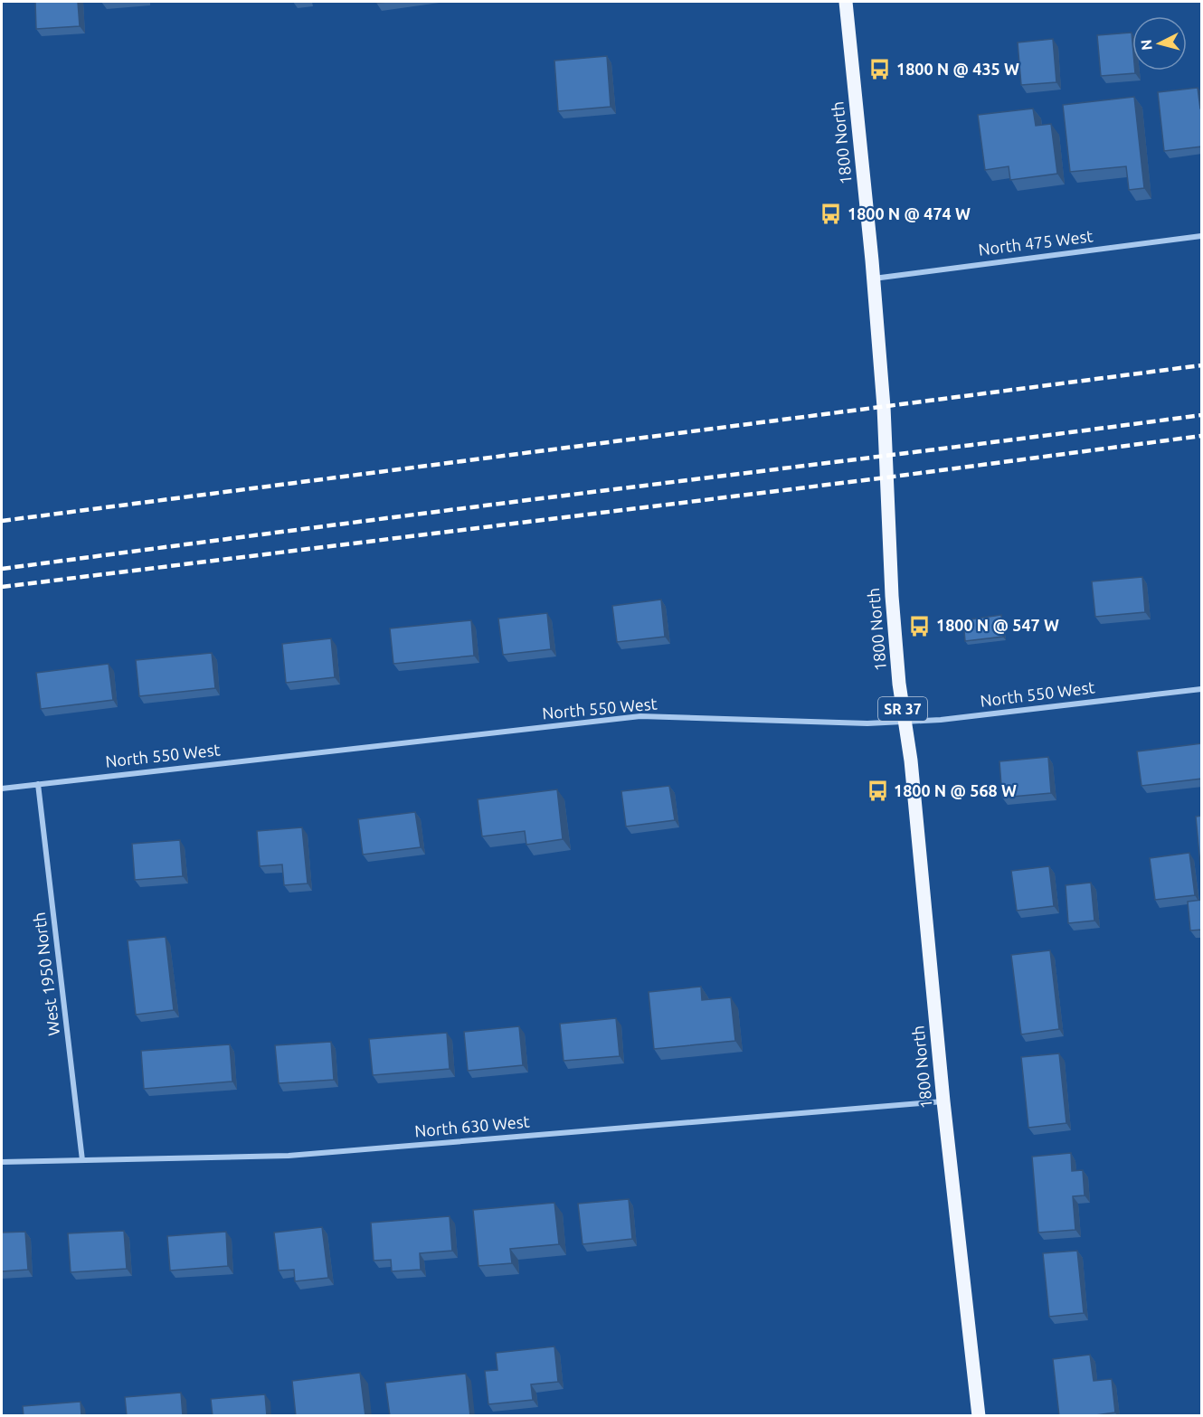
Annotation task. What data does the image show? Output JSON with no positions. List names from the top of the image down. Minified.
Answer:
{"streets":{"main road":["1800 North","SR 37"],"street":["North 475 West","North 550 West","West 1950 North","North 630 West"]},"crossings":[["1800 North","North 475 West"],["1800 North","North 550 West"],["1800 North","North 630 West"],["North 550 West","West 1950 North"],["West 1950 North","North 630 West"]],"places":{"bus stop":["1800 N @ 435 W","1800 N @ 474 W","1800 N @ 547 W","1800 N @ 568 W"]},"north":"left"}
